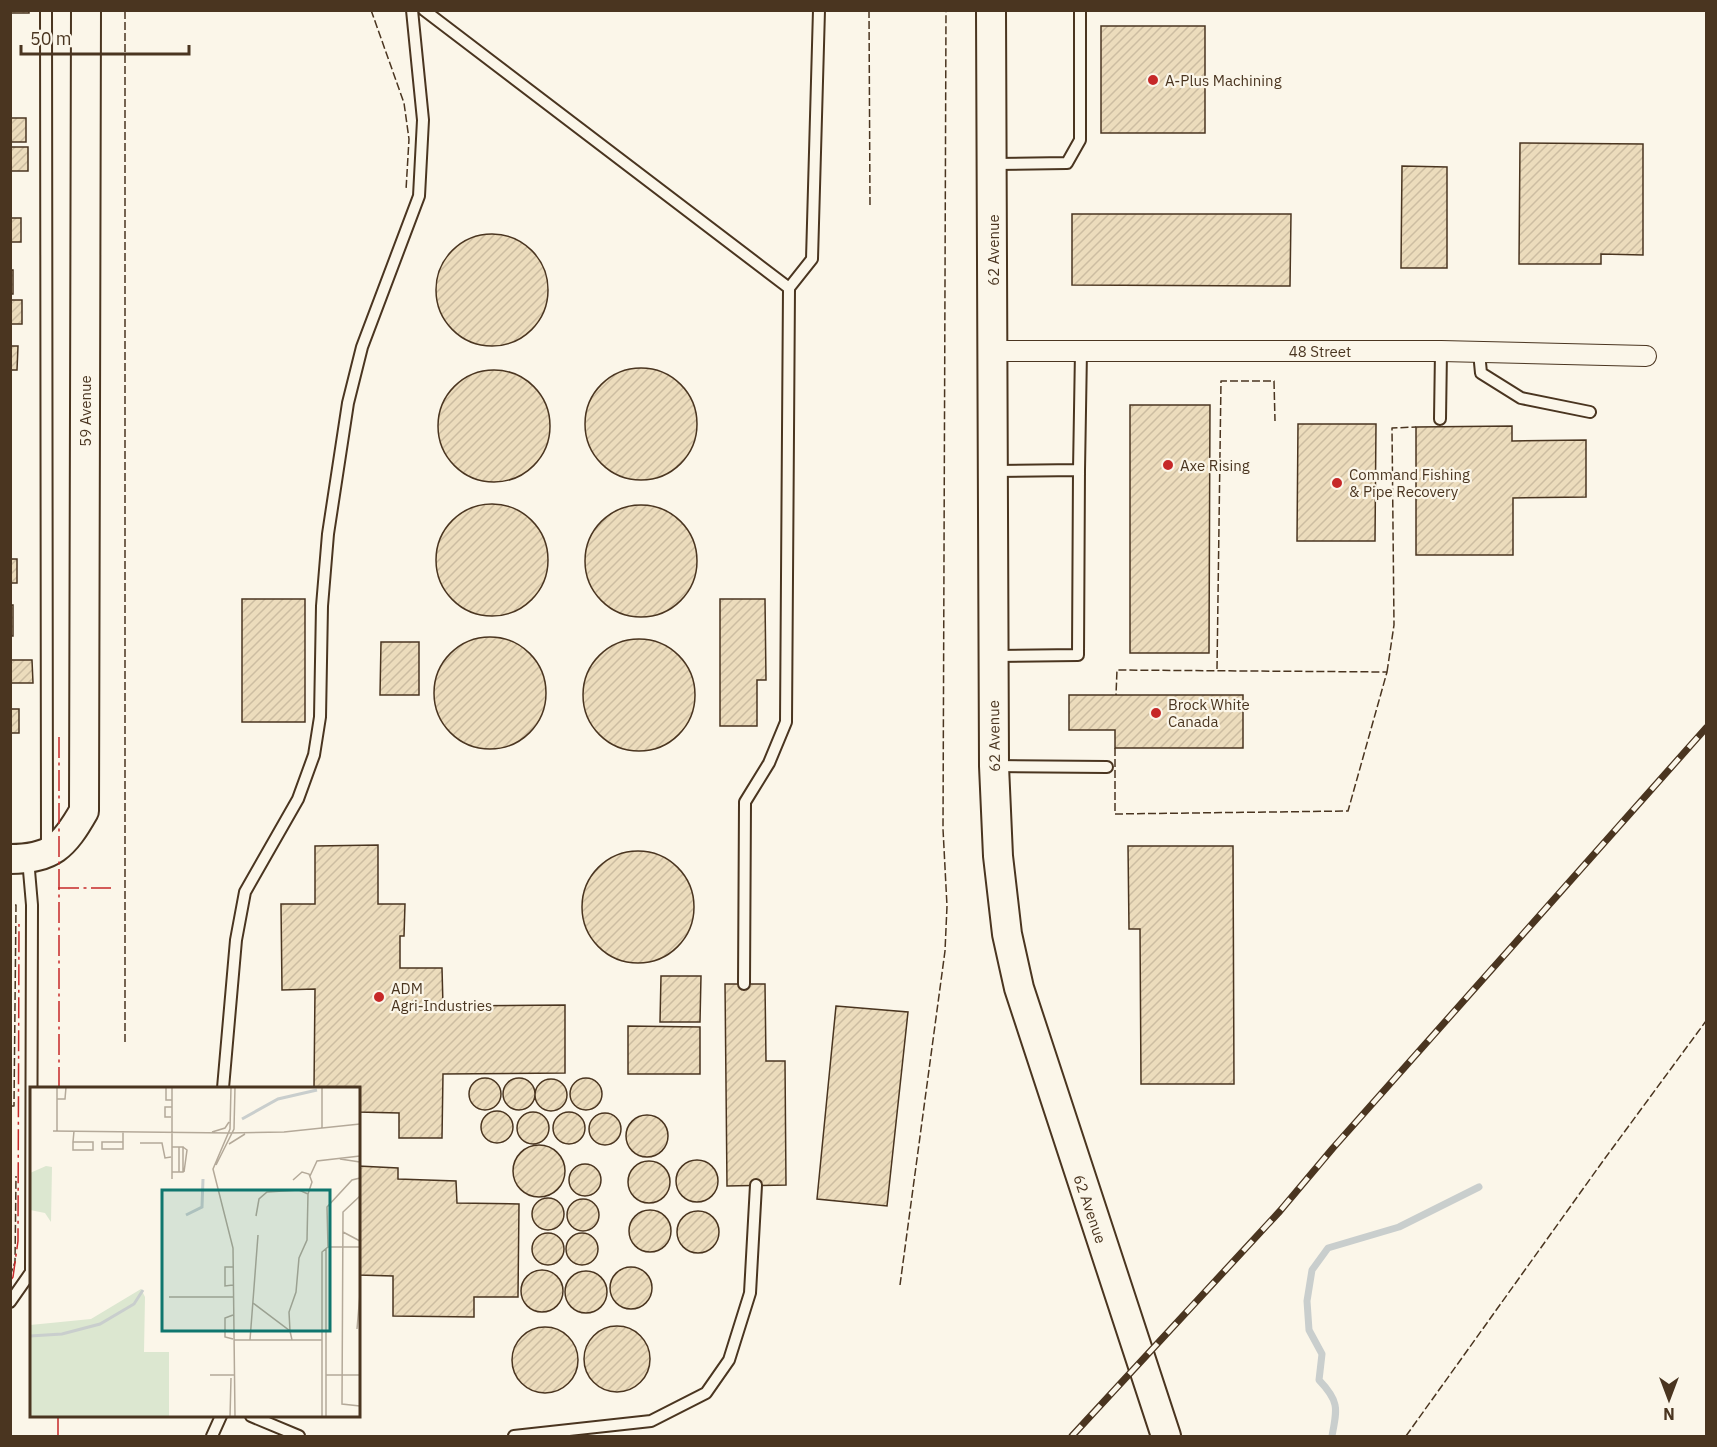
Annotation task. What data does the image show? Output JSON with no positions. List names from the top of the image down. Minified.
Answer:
{"streets":{"main road":["62 Avenue","59 Avenue"],"street":["48 Street"]},"crossings":[["62 Avenue","48 Street"]],"places":["A-Plus Machining","Axe Rising","Command Fishing & Pipe Recovery","Brock White Canada","ADM Agri-Industries"],"scale_bar":"50 m","north":"bottom"}
